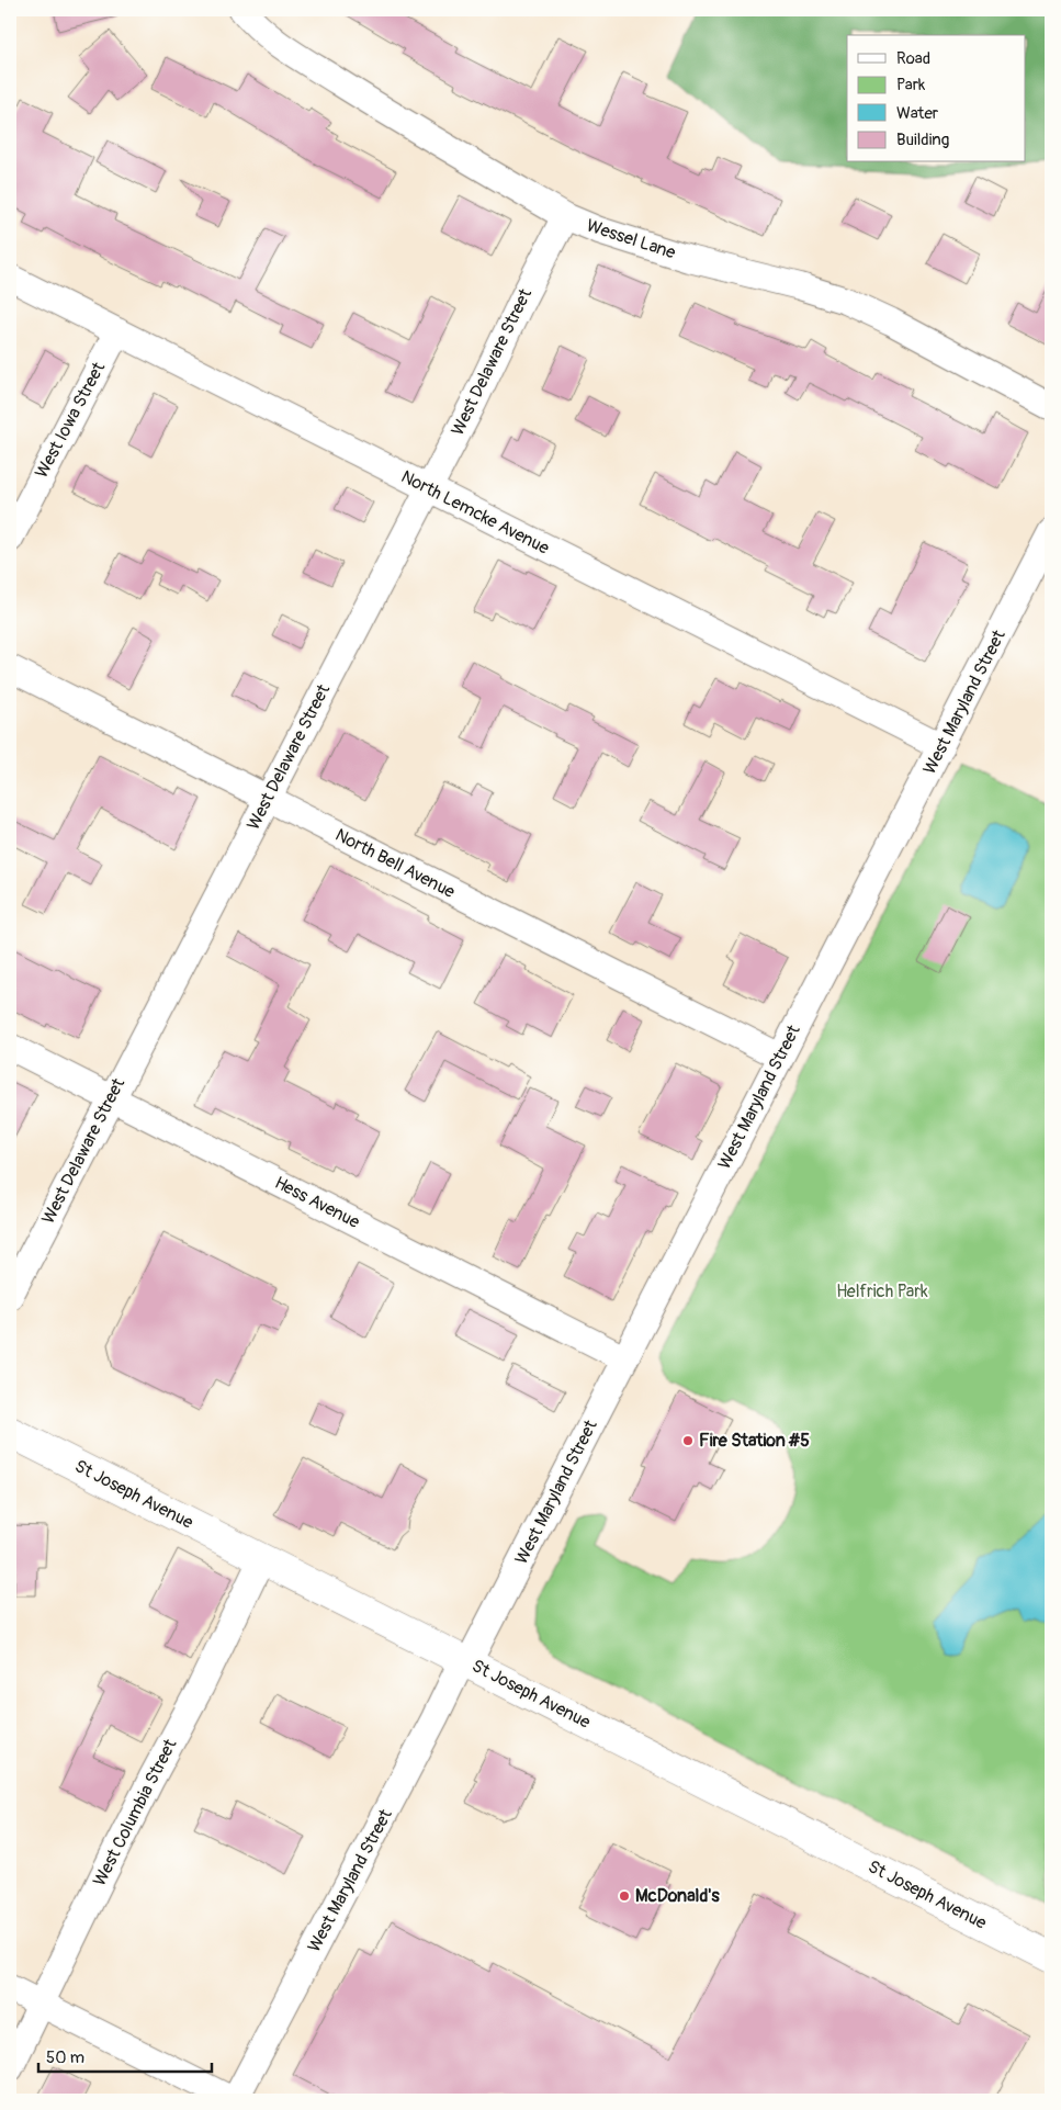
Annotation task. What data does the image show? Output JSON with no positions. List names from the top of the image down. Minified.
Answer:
{"streets":{"main road":["St Joseph Avenue"],"street":["Wessel Lane","West Delaware Street","West Iowa Street","North Lemcke Avenue","West Maryland Street","North Bell Avenue","Hess Avenue","West Columbia Street"]},"crossings":[["Wessel Lane","West Delaware Street"],["West Delaware Street","North Lemcke Avenue"],["West Delaware Street","North Bell Avenue"],["West Delaware Street","Hess Avenue"],["West Iowa Street","North Lemcke Avenue"],["North Lemcke Avenue","West Maryland Street"],["West Maryland Street","North Bell Avenue"],["West Maryland Street","Hess Avenue"],["West Maryland Street","St Joseph Avenue"],["St Joseph Avenue","West Columbia Street"]],"parks":["Helfrich Park"],"places":["Fire Station #5","McDonald's"],"legend":["Road","Park","Water","Building"],"scale_bar":"50 m"}
